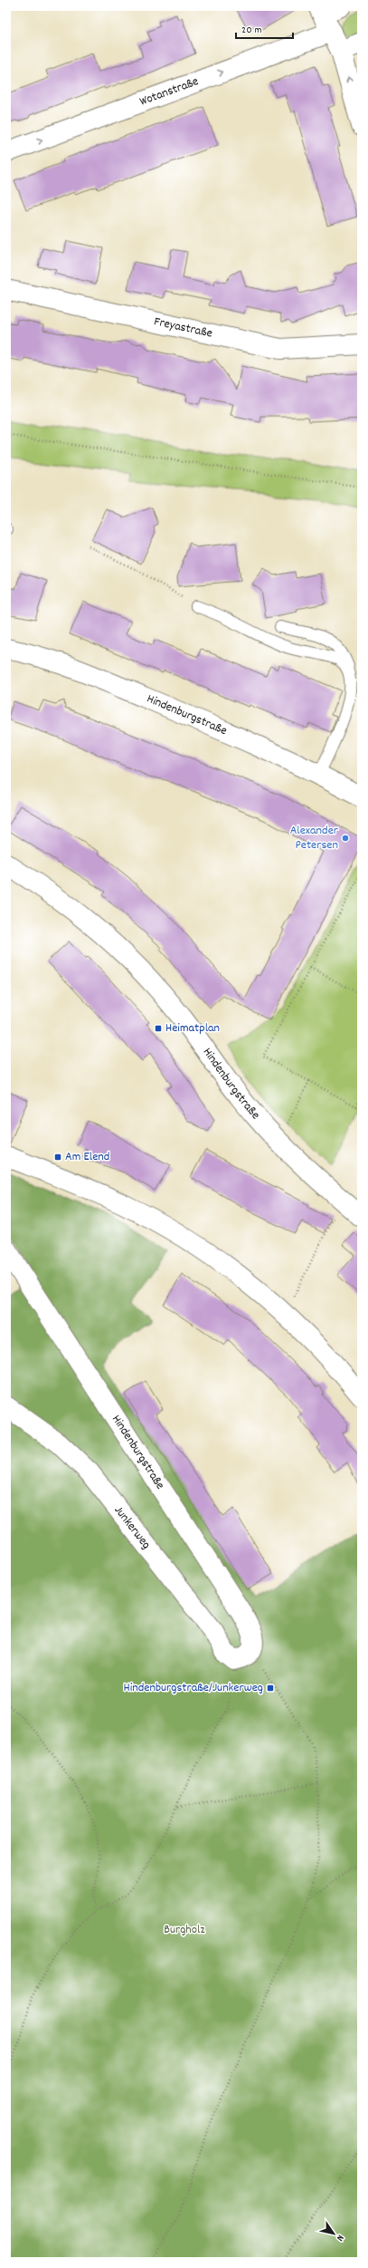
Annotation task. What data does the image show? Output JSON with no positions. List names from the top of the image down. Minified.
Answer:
{"streets":{"street":["Wotanstraße","Freyastraße","Hindenburgstraße","Junkerweg"]},"crossings":[["Hindenburgstraße","Junkerweg"]],"one_way":["Wotanstraße"],"parks":["Burgholz"],"places":{"other":["Alexander Petersen"],"transit":["Heimatplan","Am Elend","Hindenburgstraße/Junkerweg"]},"scale_bar":"20 m","north":"bottom right"}
